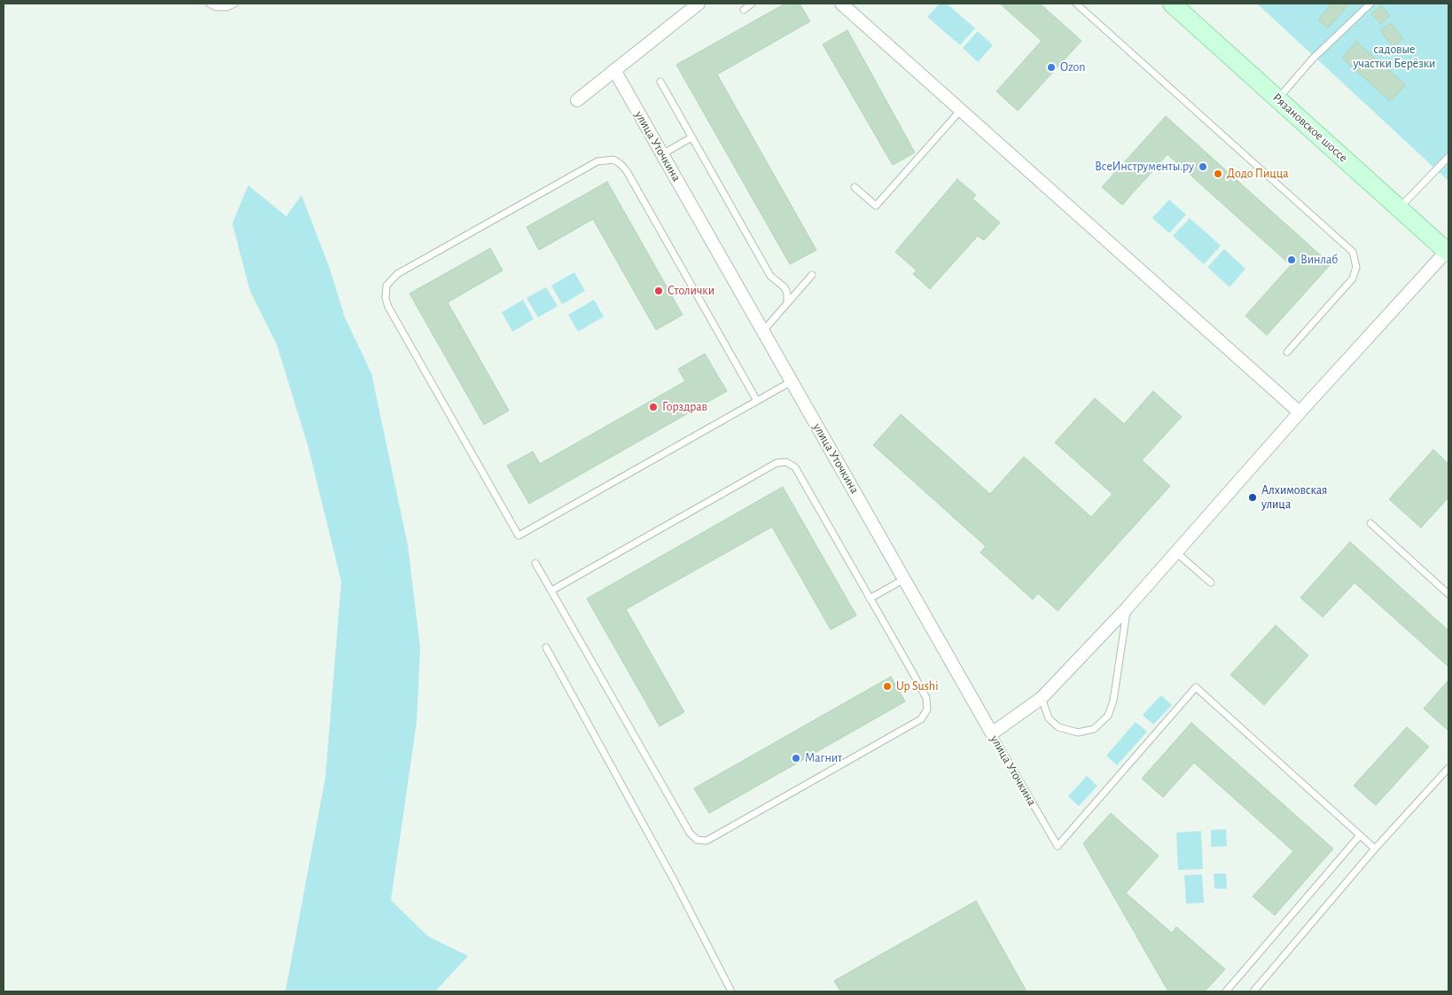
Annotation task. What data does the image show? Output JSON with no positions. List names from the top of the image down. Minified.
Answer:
{"streets":{"main road":["Рязановское шоссе"],"street":["улица Уточкина"]},"parks":["садовые участки Берёзки"],"places":["Ozon","ВсеИнструменты.ру","Додо Пицца","Винлаб","Столички","Горздрав","Алхимовская улица","Up Sushi","Магнит"]}
